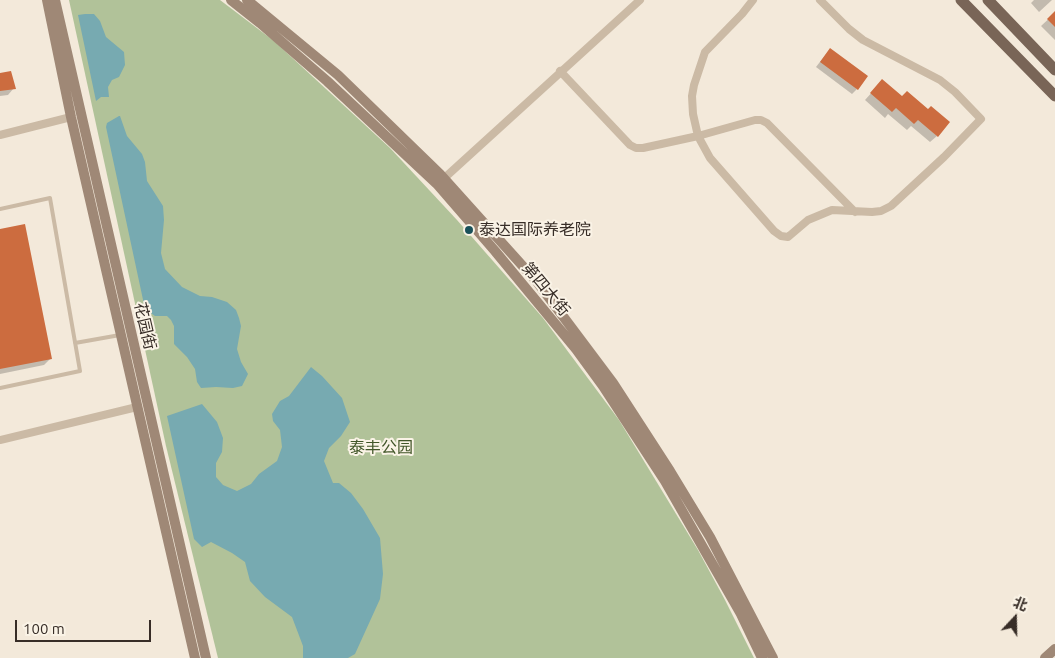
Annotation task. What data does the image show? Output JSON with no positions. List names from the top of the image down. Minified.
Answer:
{"streets":{"street":["第四大街","花园街"]},"parks":["泰丰公园"],"places":["泰达国际养老院"],"scale_bar":"100 m","north":"top"}
